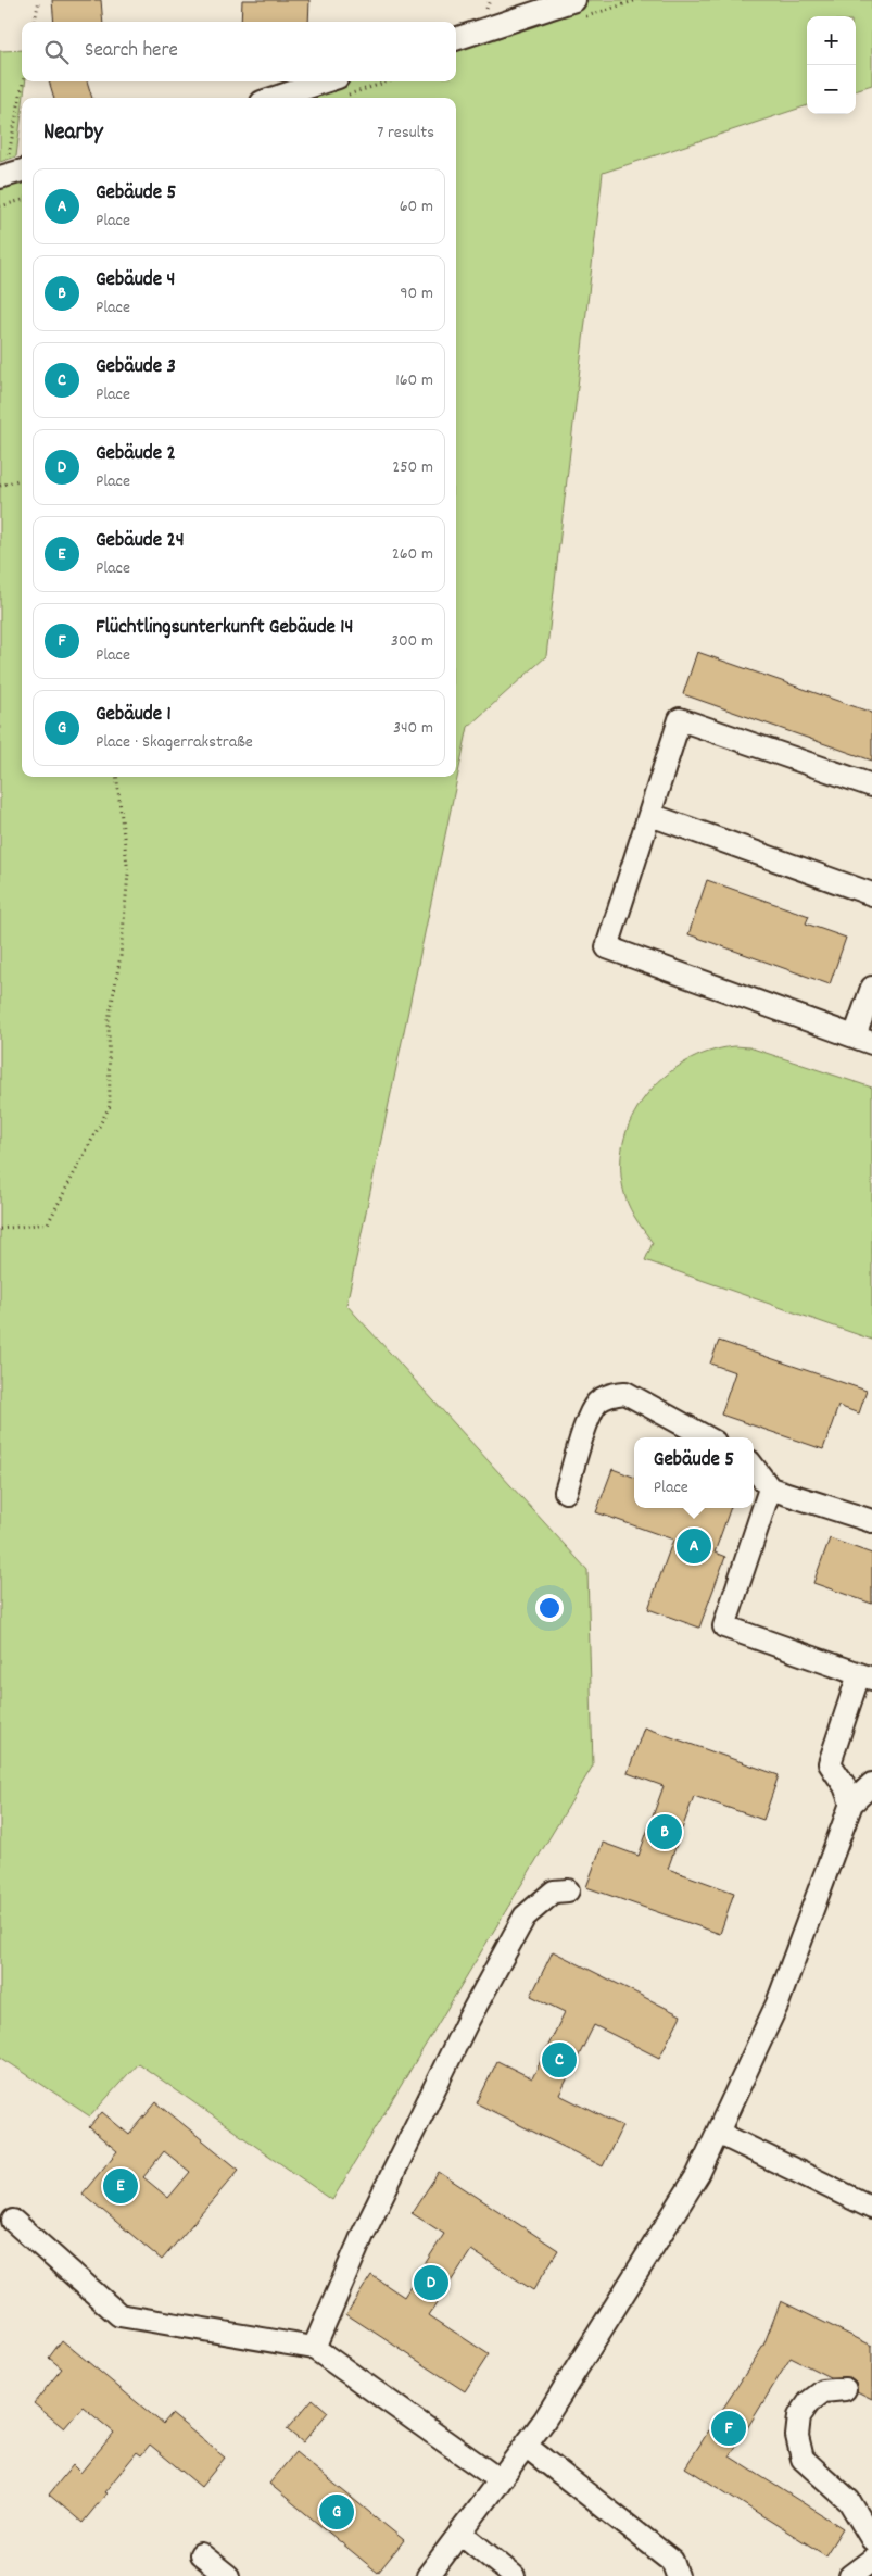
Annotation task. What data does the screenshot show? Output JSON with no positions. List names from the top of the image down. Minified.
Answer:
{"page":{"map_buttons":["+","−"],"search":"Search here","heading":["Nearby","7 results"],"list":[{"mark":"A","name":"Gebäude 5","note":"Place","value":"60 m"},{"mark":"B","name":"Gebäude 4","note":"Place","value":"90 m"},{"mark":"C","name":"Gebäude 3","note":"Place","value":"160 m"},{"mark":"D","name":"Gebäude 2","note":"Place","value":"250 m"},{"mark":"E","name":"Gebäude 24","note":"Place","value":"260 m"},{"mark":"F","name":"Flüchtlingsunterkunft Gebäude 14","note":"Place","value":"300 m"},{"mark":"G","name":"Gebäude 1","note":"Place · Skagerrakstraße","value":"340 m"}],"popup":["Gebäude 5","Place"],"pins":["A","B","C","E","D","F","G"]}}
